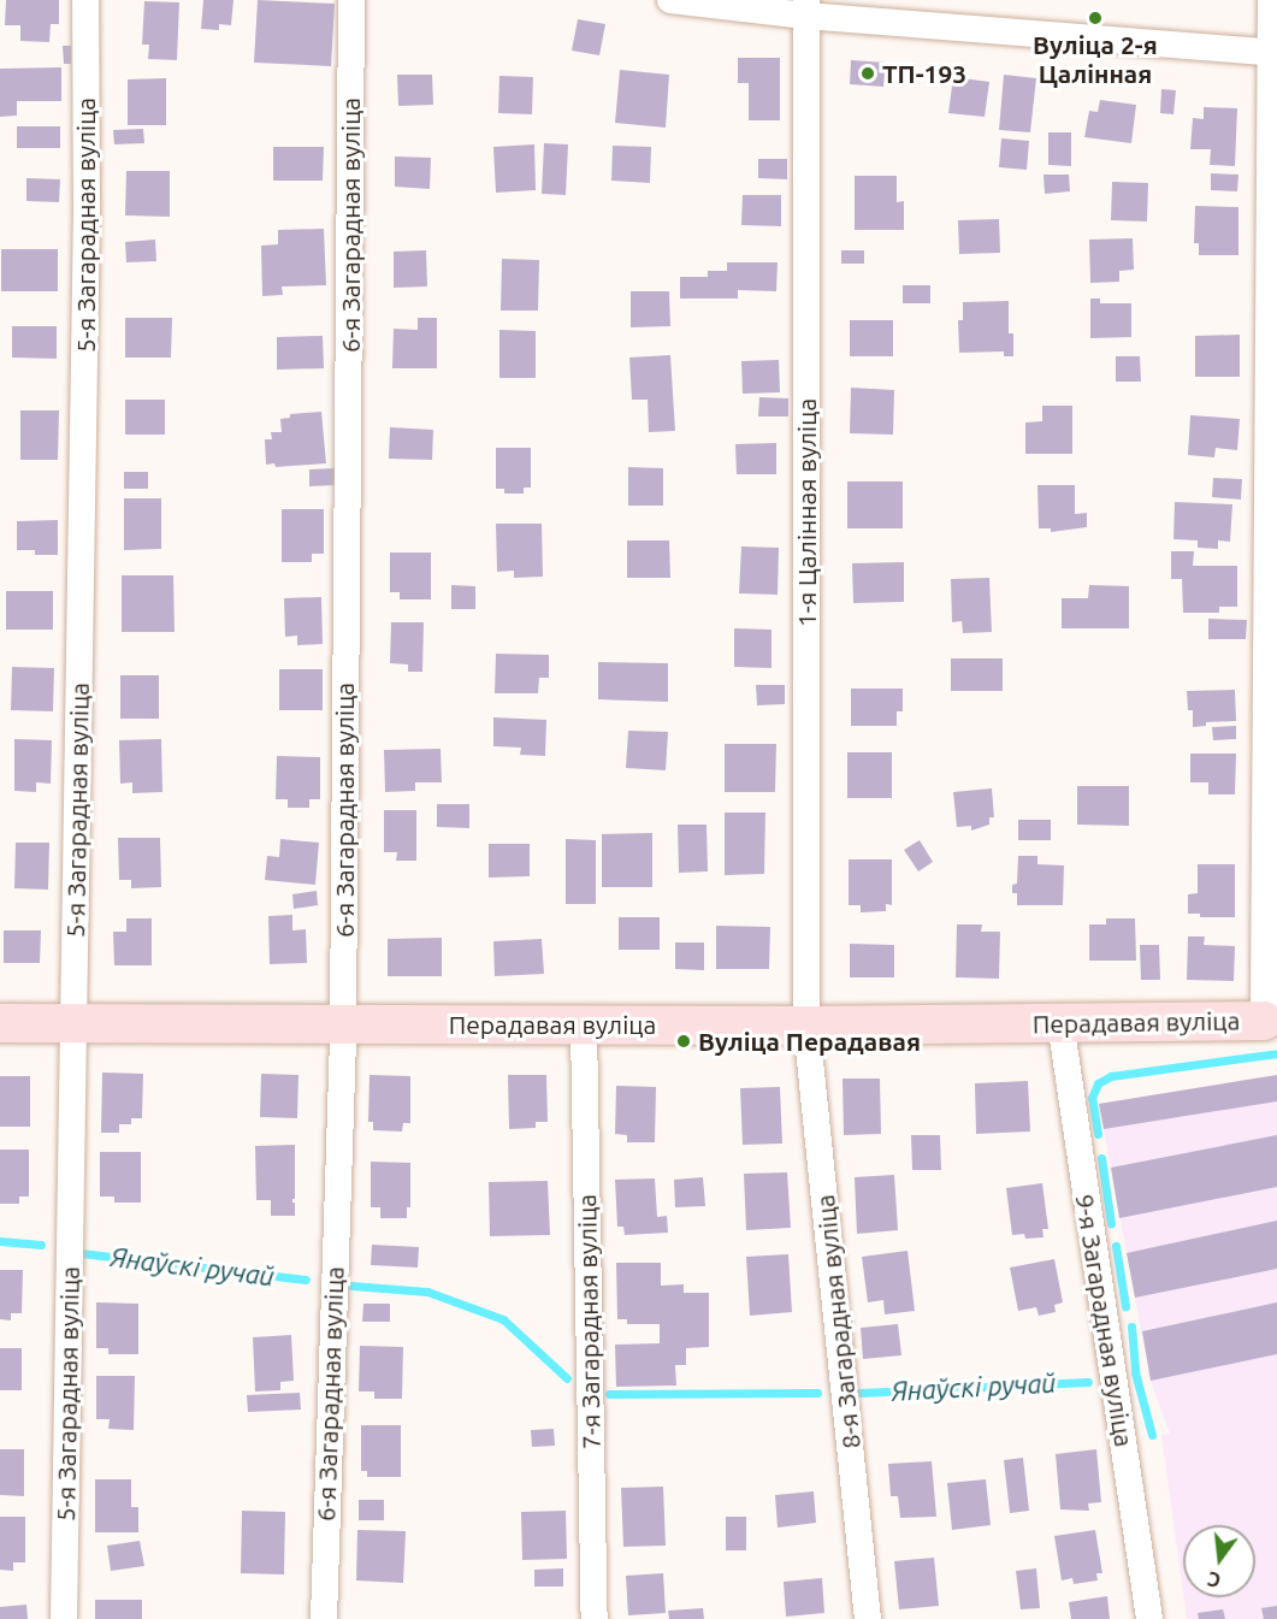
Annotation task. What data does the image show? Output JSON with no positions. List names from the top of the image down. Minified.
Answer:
{"streets":{"street":["5-я Загарадная вуліца","6-я Загарадная вуліца","1-я Цалінная вуліца","Перадавая вуліца","9-я Загарадная вуліца","7-я Загарадная вуліца","8-я Загарадная вуліца"]},"crossings":[["5-я Загарадная вуліца","Перадавая вуліца"],["6-я Загарадная вуліца","Перадавая вуліца"],["1-я Цалінная вуліца","Перадавая вуліца"],["1-я Цалінная вуліца","8-я Загарадная вуліца"],["Перадавая вуліца","9-я Загарадная вуліца"],["Перадавая вуліца","7-я Загарадная вуліца"],["Перадавая вуліца","8-я Загарадная вуліца"]],"water":["Янаўскі ручай"],"places":["Вуліца 2-я Цалінная","ТП-193","Вуліца Перадавая"],"north":"bottom"}
